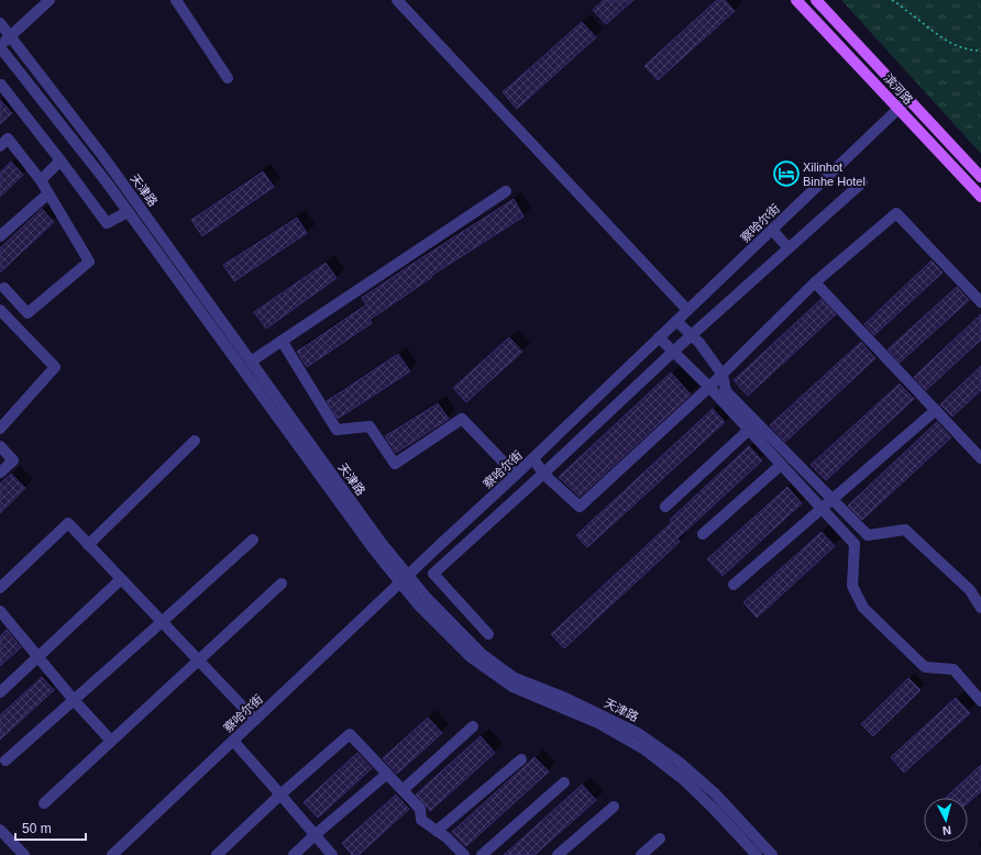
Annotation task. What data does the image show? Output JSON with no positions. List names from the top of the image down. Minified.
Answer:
{"streets":{"main road":["滨河路"],"street":["天津路","察哈尔街"]},"crossings":[["滨河路","察哈尔街"],["天津路","察哈尔街"]],"places":{"hotel":["Xilinhot Binhe Hotel"]},"scale_bar":"50 m","north":"bottom"}
